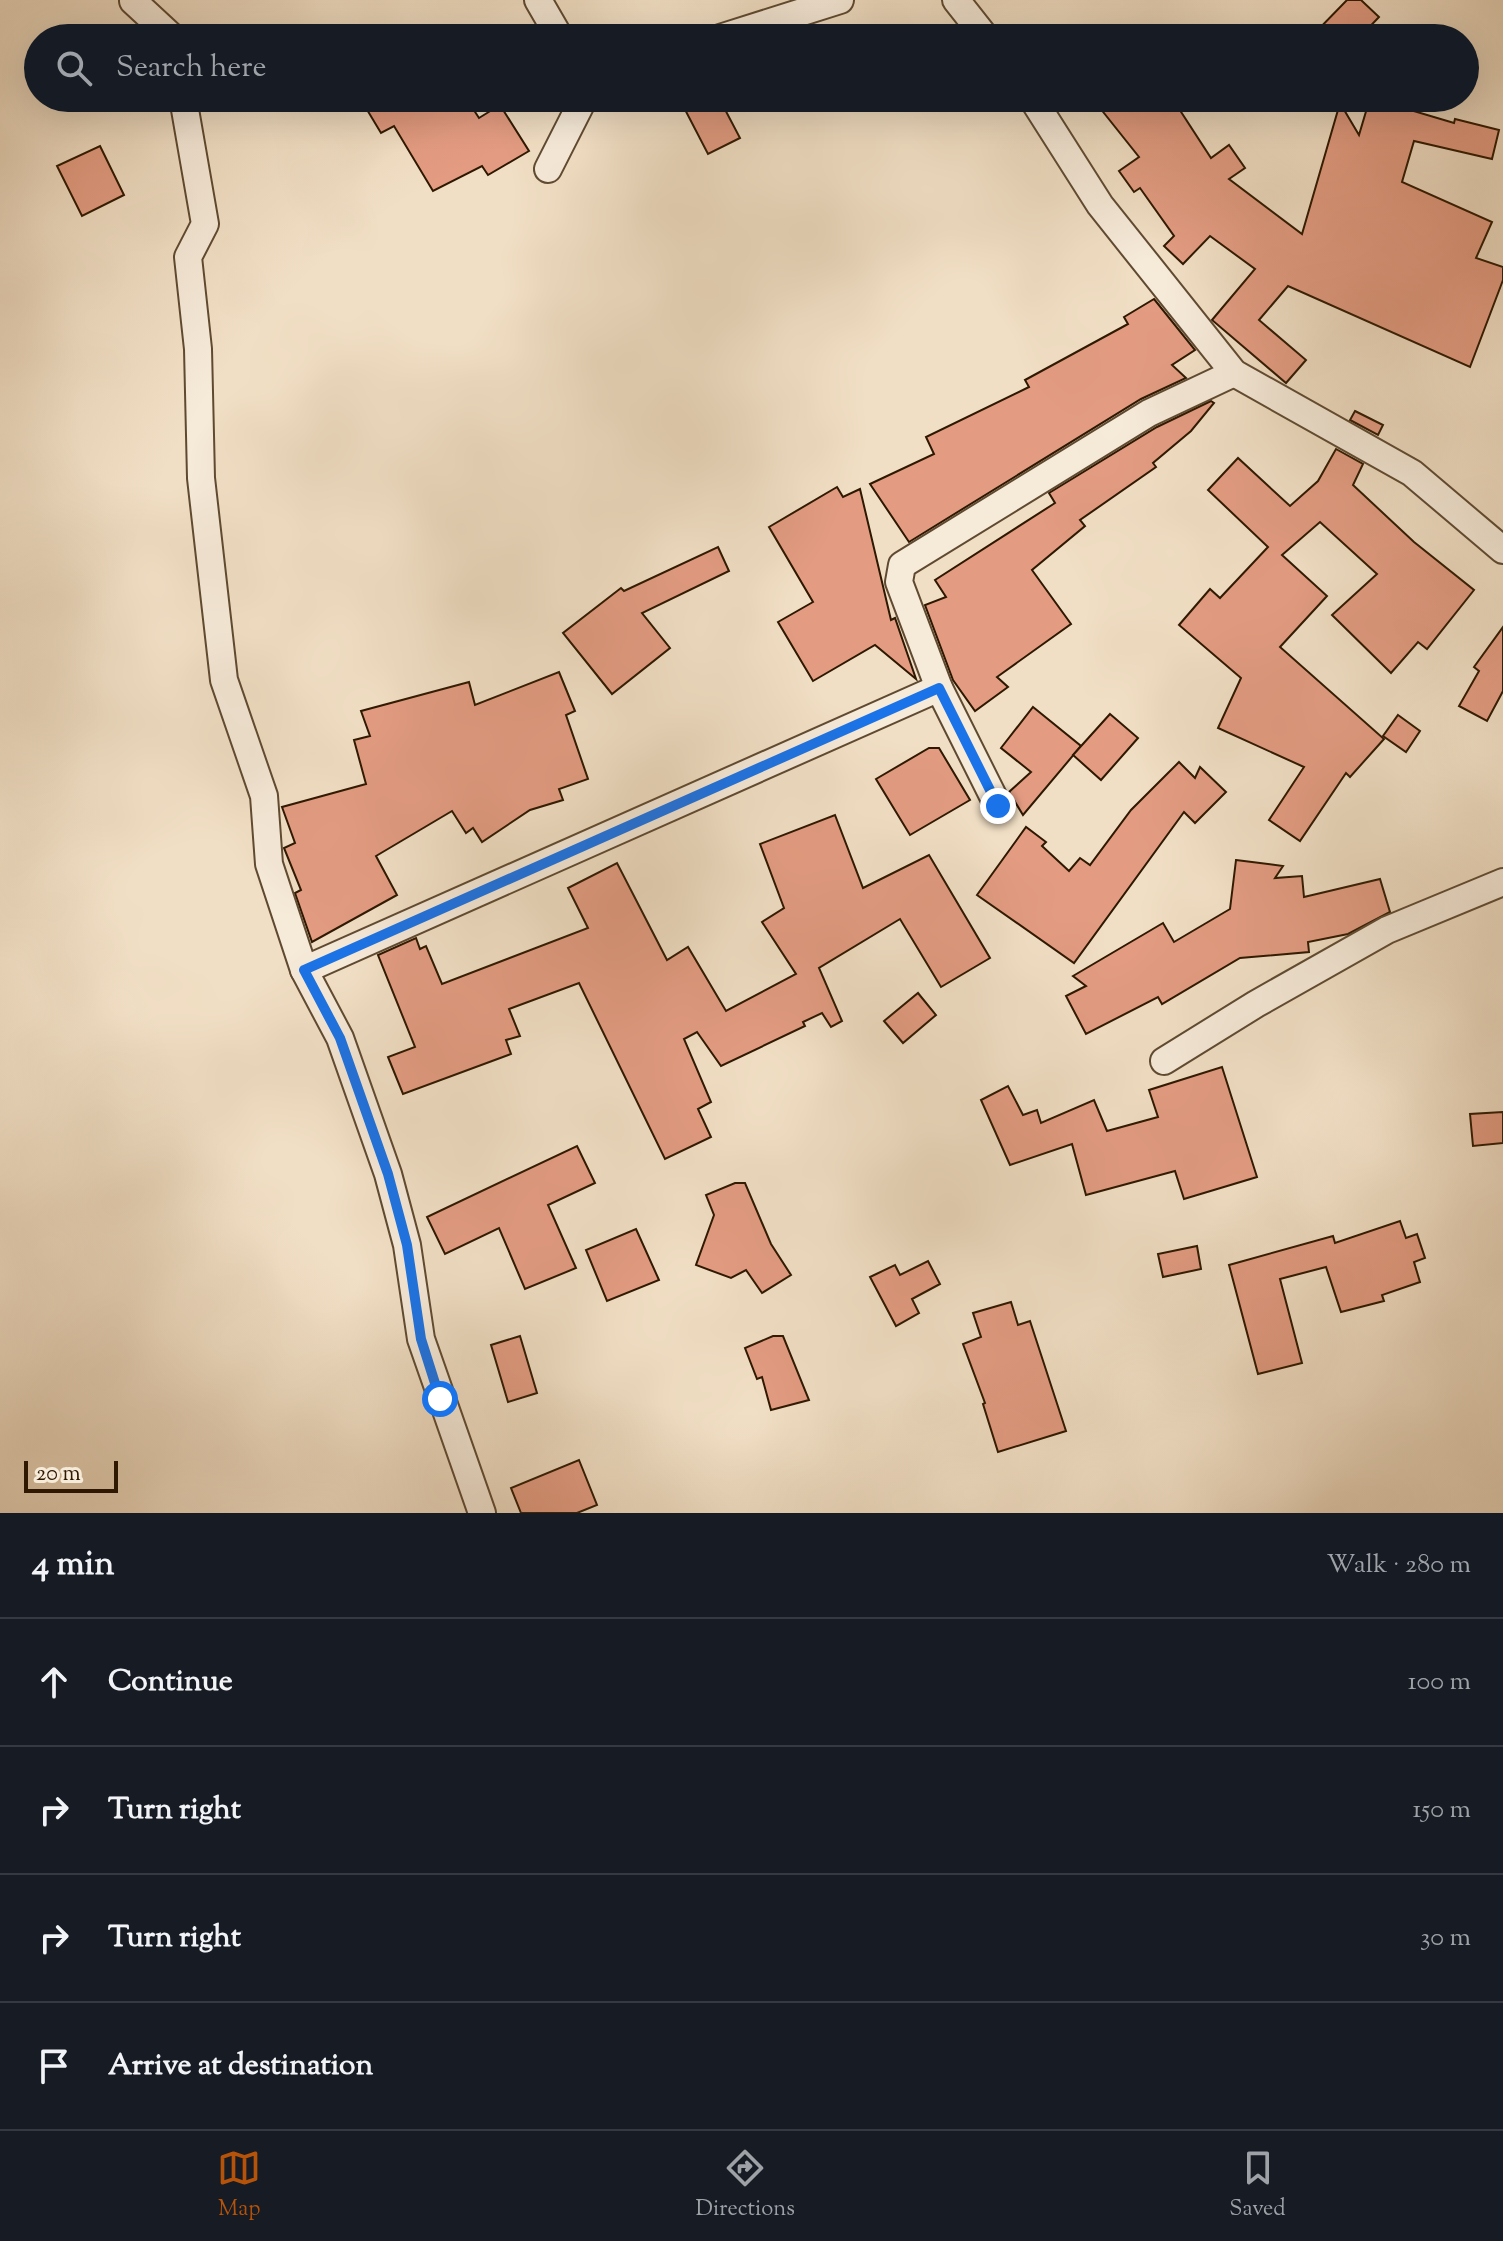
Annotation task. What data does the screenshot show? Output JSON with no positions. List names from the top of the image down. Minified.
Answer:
{"scale_bar":"20 m","page":{"search":"Search here","scale":"20 m","heading":["4 min","Walk · 280 m"],"list":[["Continue","100 m"],["Turn right","150 m"],["Turn right","30 m"],"Arrive at destination"],"nav":["Map","Directions","Saved"]}}
